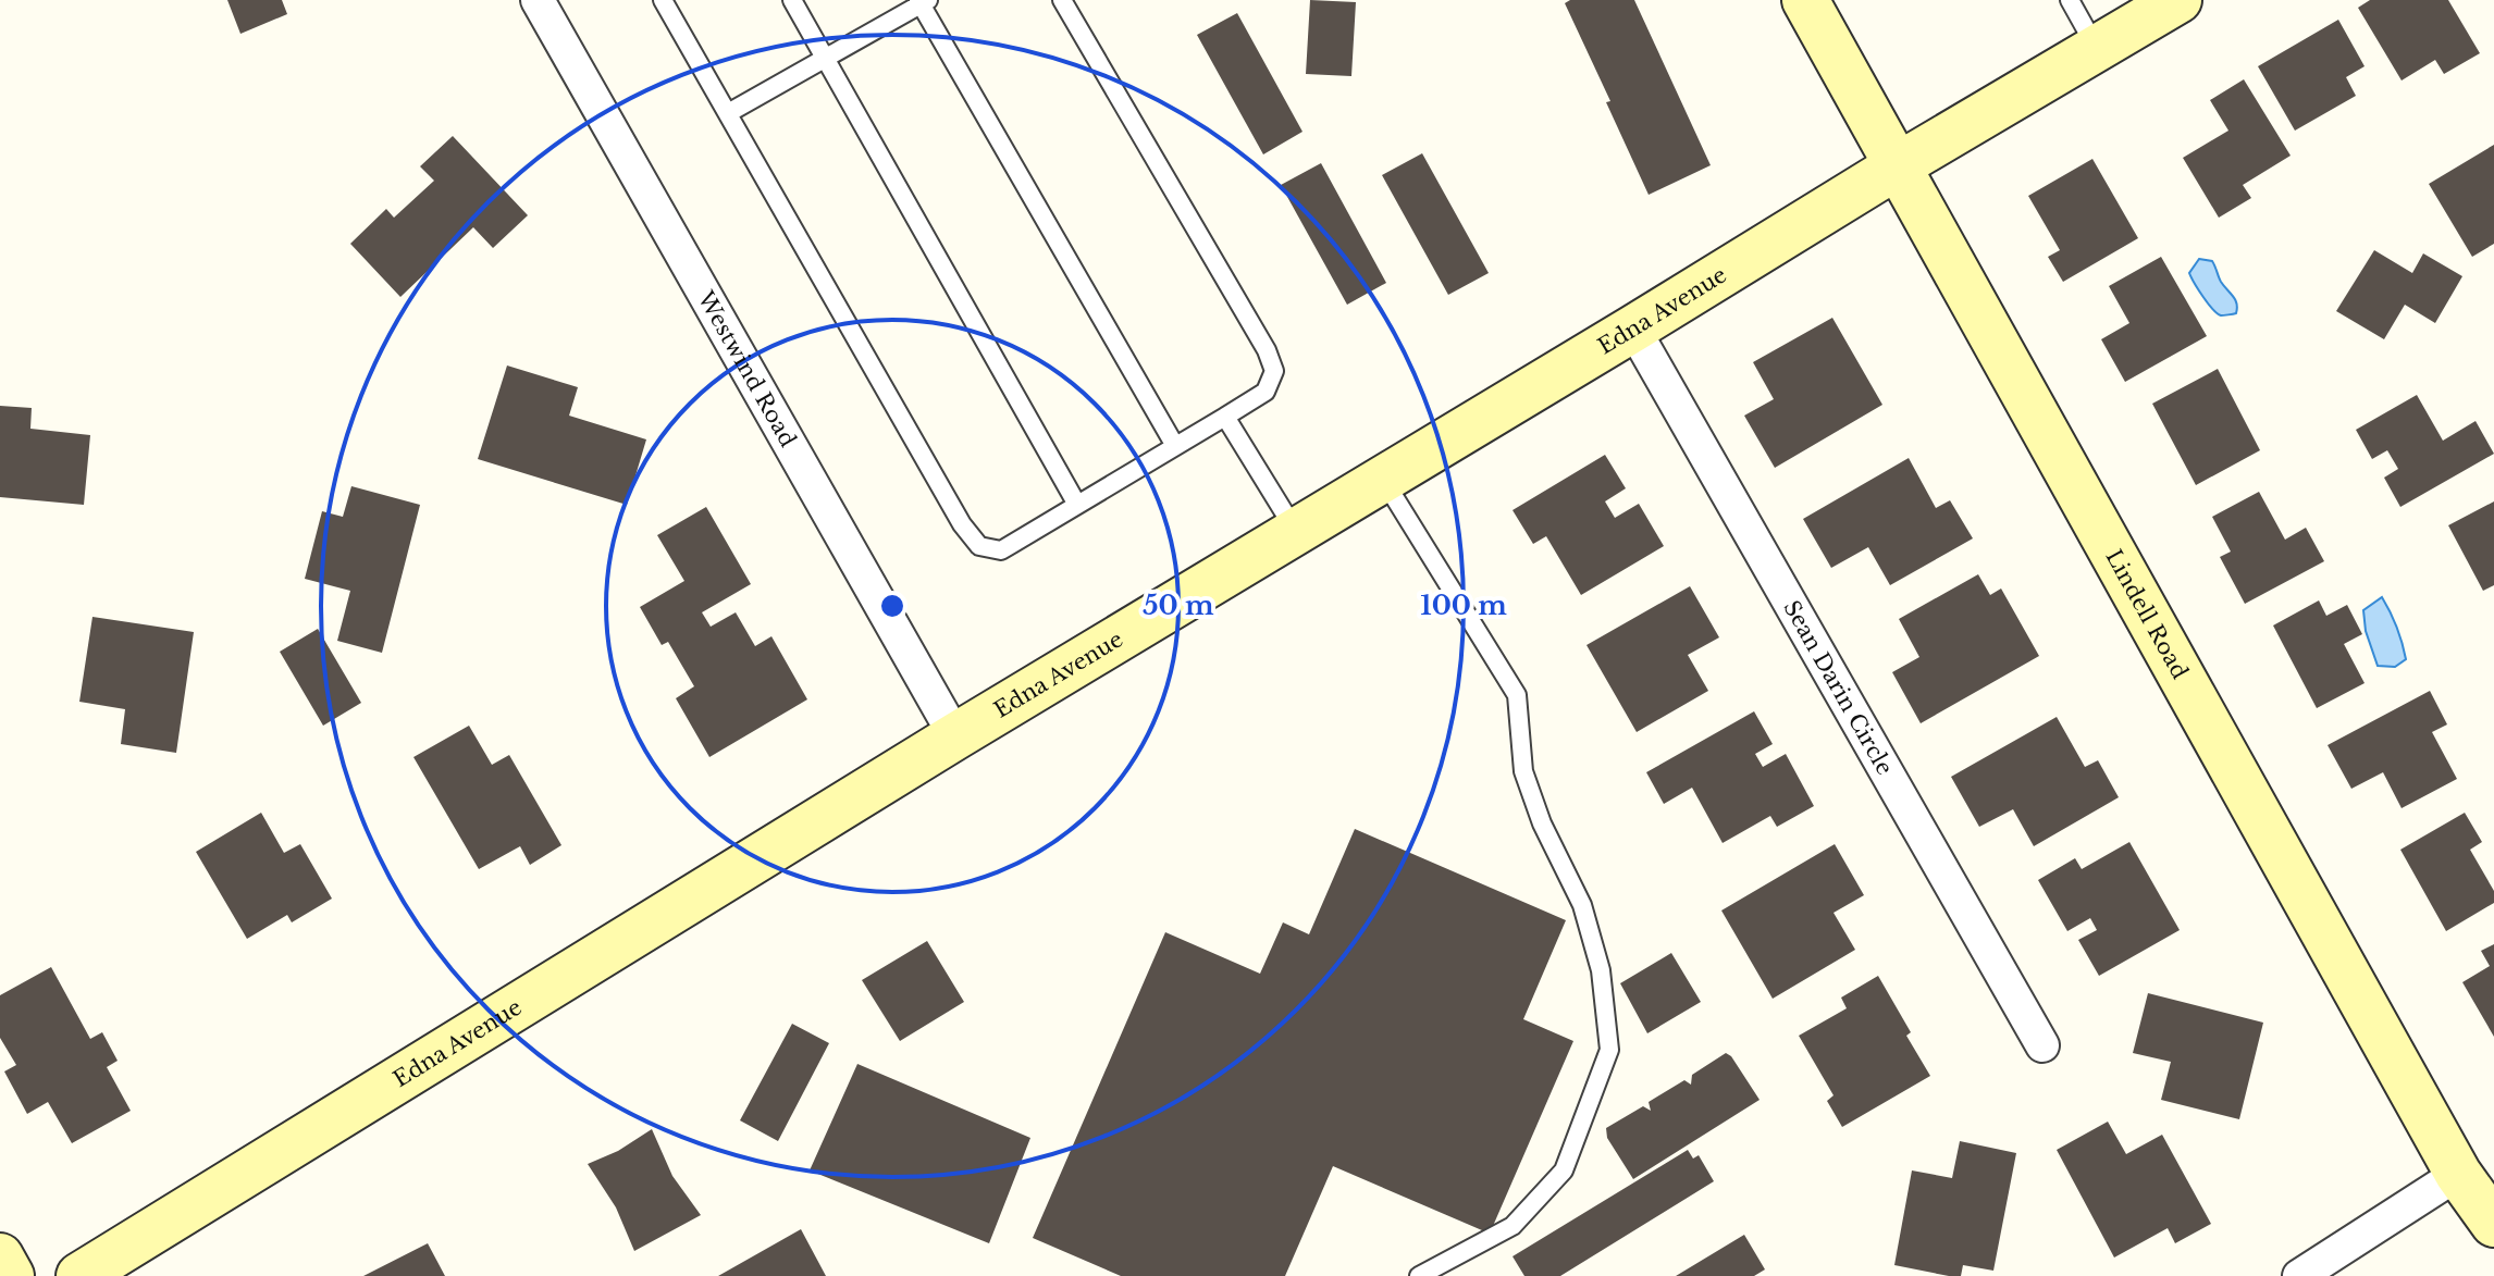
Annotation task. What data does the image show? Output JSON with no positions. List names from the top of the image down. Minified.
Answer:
{"streets":{"street":["Edna Avenue","Westwind Road","Lindell Road","Sean Darin Circle"]},"crossings":[["Edna Avenue","Westwind Road"],["Edna Avenue","Lindell Road"],["Edna Avenue","Sean Darin Circle"]],"rings":["50 m","100 m"]}
